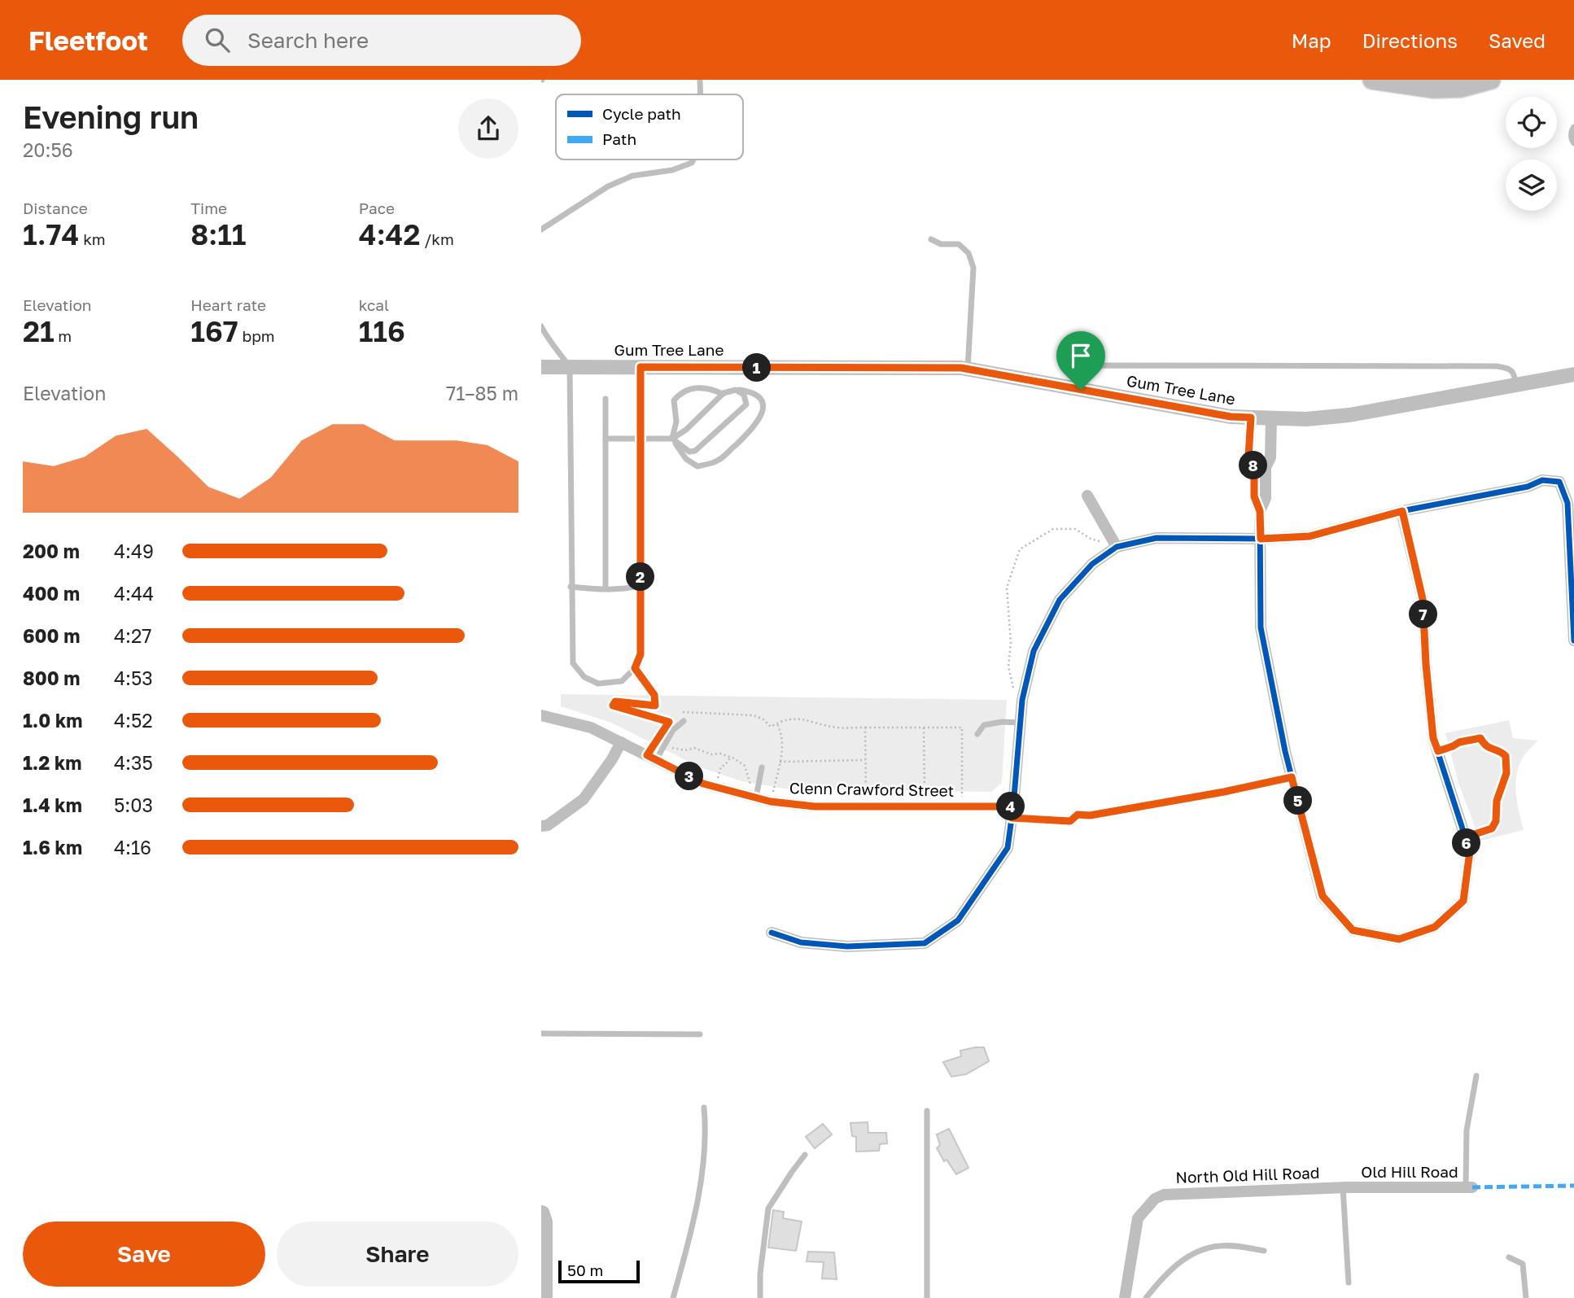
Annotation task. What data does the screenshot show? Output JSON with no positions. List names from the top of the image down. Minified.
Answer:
{"streets":{"street":["Gum Tree Lane","Clenn Crawford Street","Old Hill Road","North Old Hill Road"]},"crossings":[["Old Hill Road","North Old Hill Road"]],"legend":["Cycle path","Path"],"scale_bar":"50 m","page":{"header":"Fleetfoot","search":"Search here","nav":["Map","Directions","Saved"],"heading":["Evening run","20:56"],"stats":[["Distance","1.74 km"],["Time","8:11"],["Pace","4:42 /km"],["Elevation","21 m"],["Heart rate","167 bpm"],["kcal","116"]],"pins":["1","8","2","7","3","5","4","6"],"chart":["Elevation","71–85 m"],"list":[{"name":"200 m","note":"4:49"},{"name":"400 m","note":"4:44"},{"name":"600 m","note":"4:27"},{"name":"800 m","note":"4:53"},{"name":"1.0 km","note":"4:52"},{"name":"1.2 km","note":"4:35"},{"name":"1.4 km","note":"5:03"},{"name":"1.6 km","note":"4:16"}],"buttons":["Save","Share"],"scale":"50 m"}}
